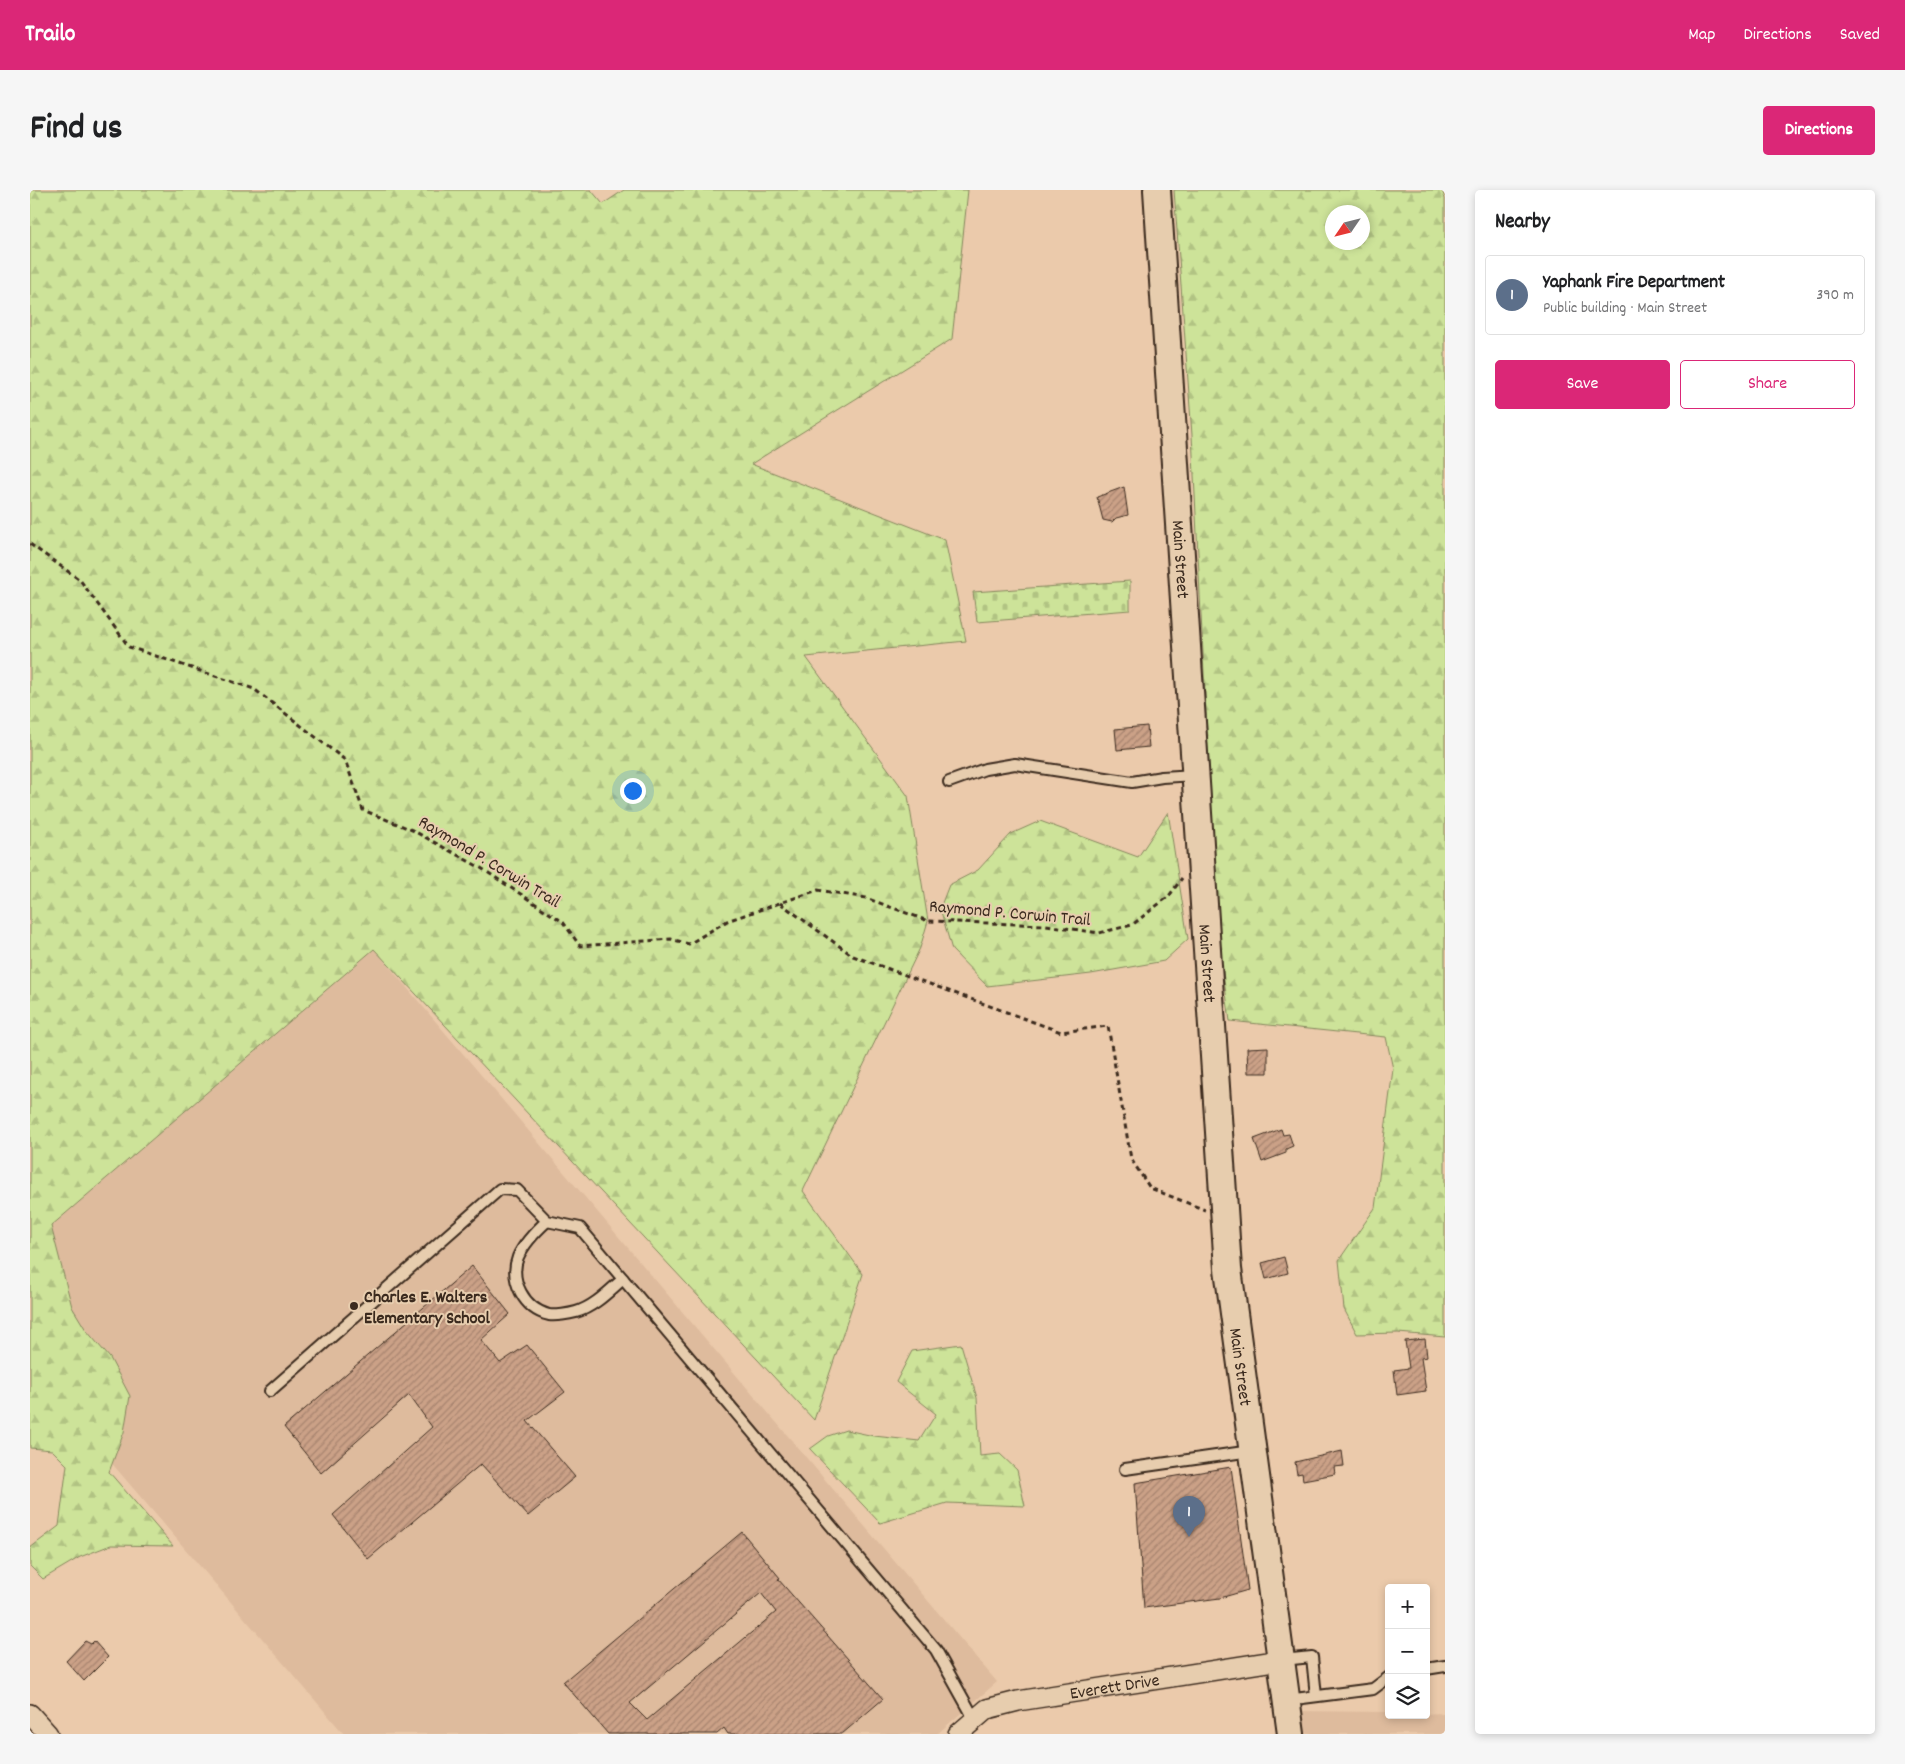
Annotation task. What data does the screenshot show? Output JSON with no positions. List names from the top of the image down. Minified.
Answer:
{"streets":{"main road":["Main Street"],"street":["Everett Drive"],"path":["Raymond P. Corwin Trail"]},"crossings":[["Main Street","Raymond P. Corwin Trail"],["Main Street","Everett Drive"]],"places":["Charles E. Walters Elementary School"],"north":"bottom left","page":{"header":"Trailo","nav":["Map","Directions","Saved"],"title":"Find us","buttons":["Directions",["Save","Share"]],"heading":"Nearby","list":[{"mark":"1","name":"Yaphank Fire Department","note":"Public building · Main Street","value":"390 m"}],"pins":"1","map_buttons":["+","−"]}}
